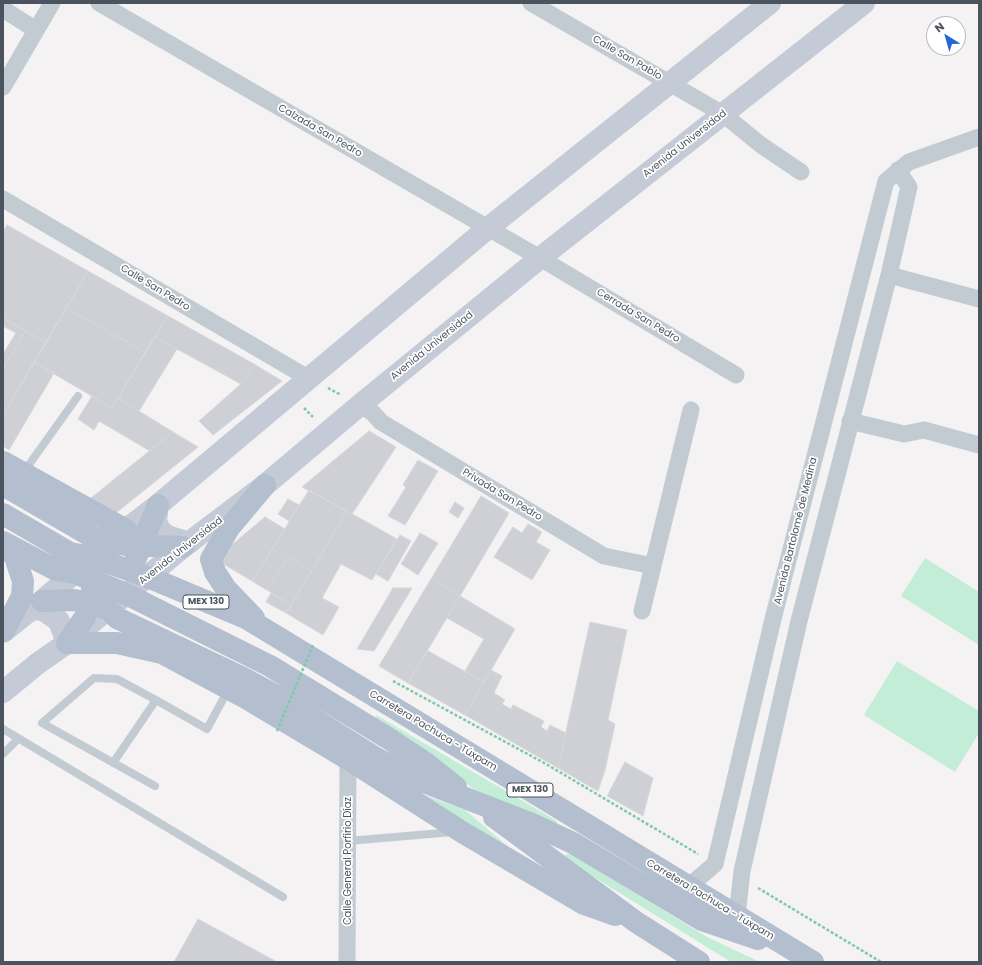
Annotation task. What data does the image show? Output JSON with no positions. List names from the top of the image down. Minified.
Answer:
{"streets":{"main road":["Avenida Universidad","MEX 130","Carretera Pachuca - Túxpam"],"street":["Calle San Pablo","Calzada San Pedro","Calle San Pedro","Cerrada San Pedro","Privada San Pedro","Avenida Bartolomé de Medina","Calle General Porfirio Díaz"]},"crossings":[["Calle San Pablo","Avenida Universidad"],["Calzada San Pedro","Avenida Universidad"],["Calzada San Pedro","Cerrada San Pedro"],["Avenida Universidad","Cerrada San Pedro"],["Avenida Universidad","Privada San Pedro"],["Avenida Universidad","MEX 130"],["Avenida Universidad","Carretera Pachuca - Túxpam"],["MEX 130","Carretera Pachuca - Túxpam"]],"north":"top left"}
